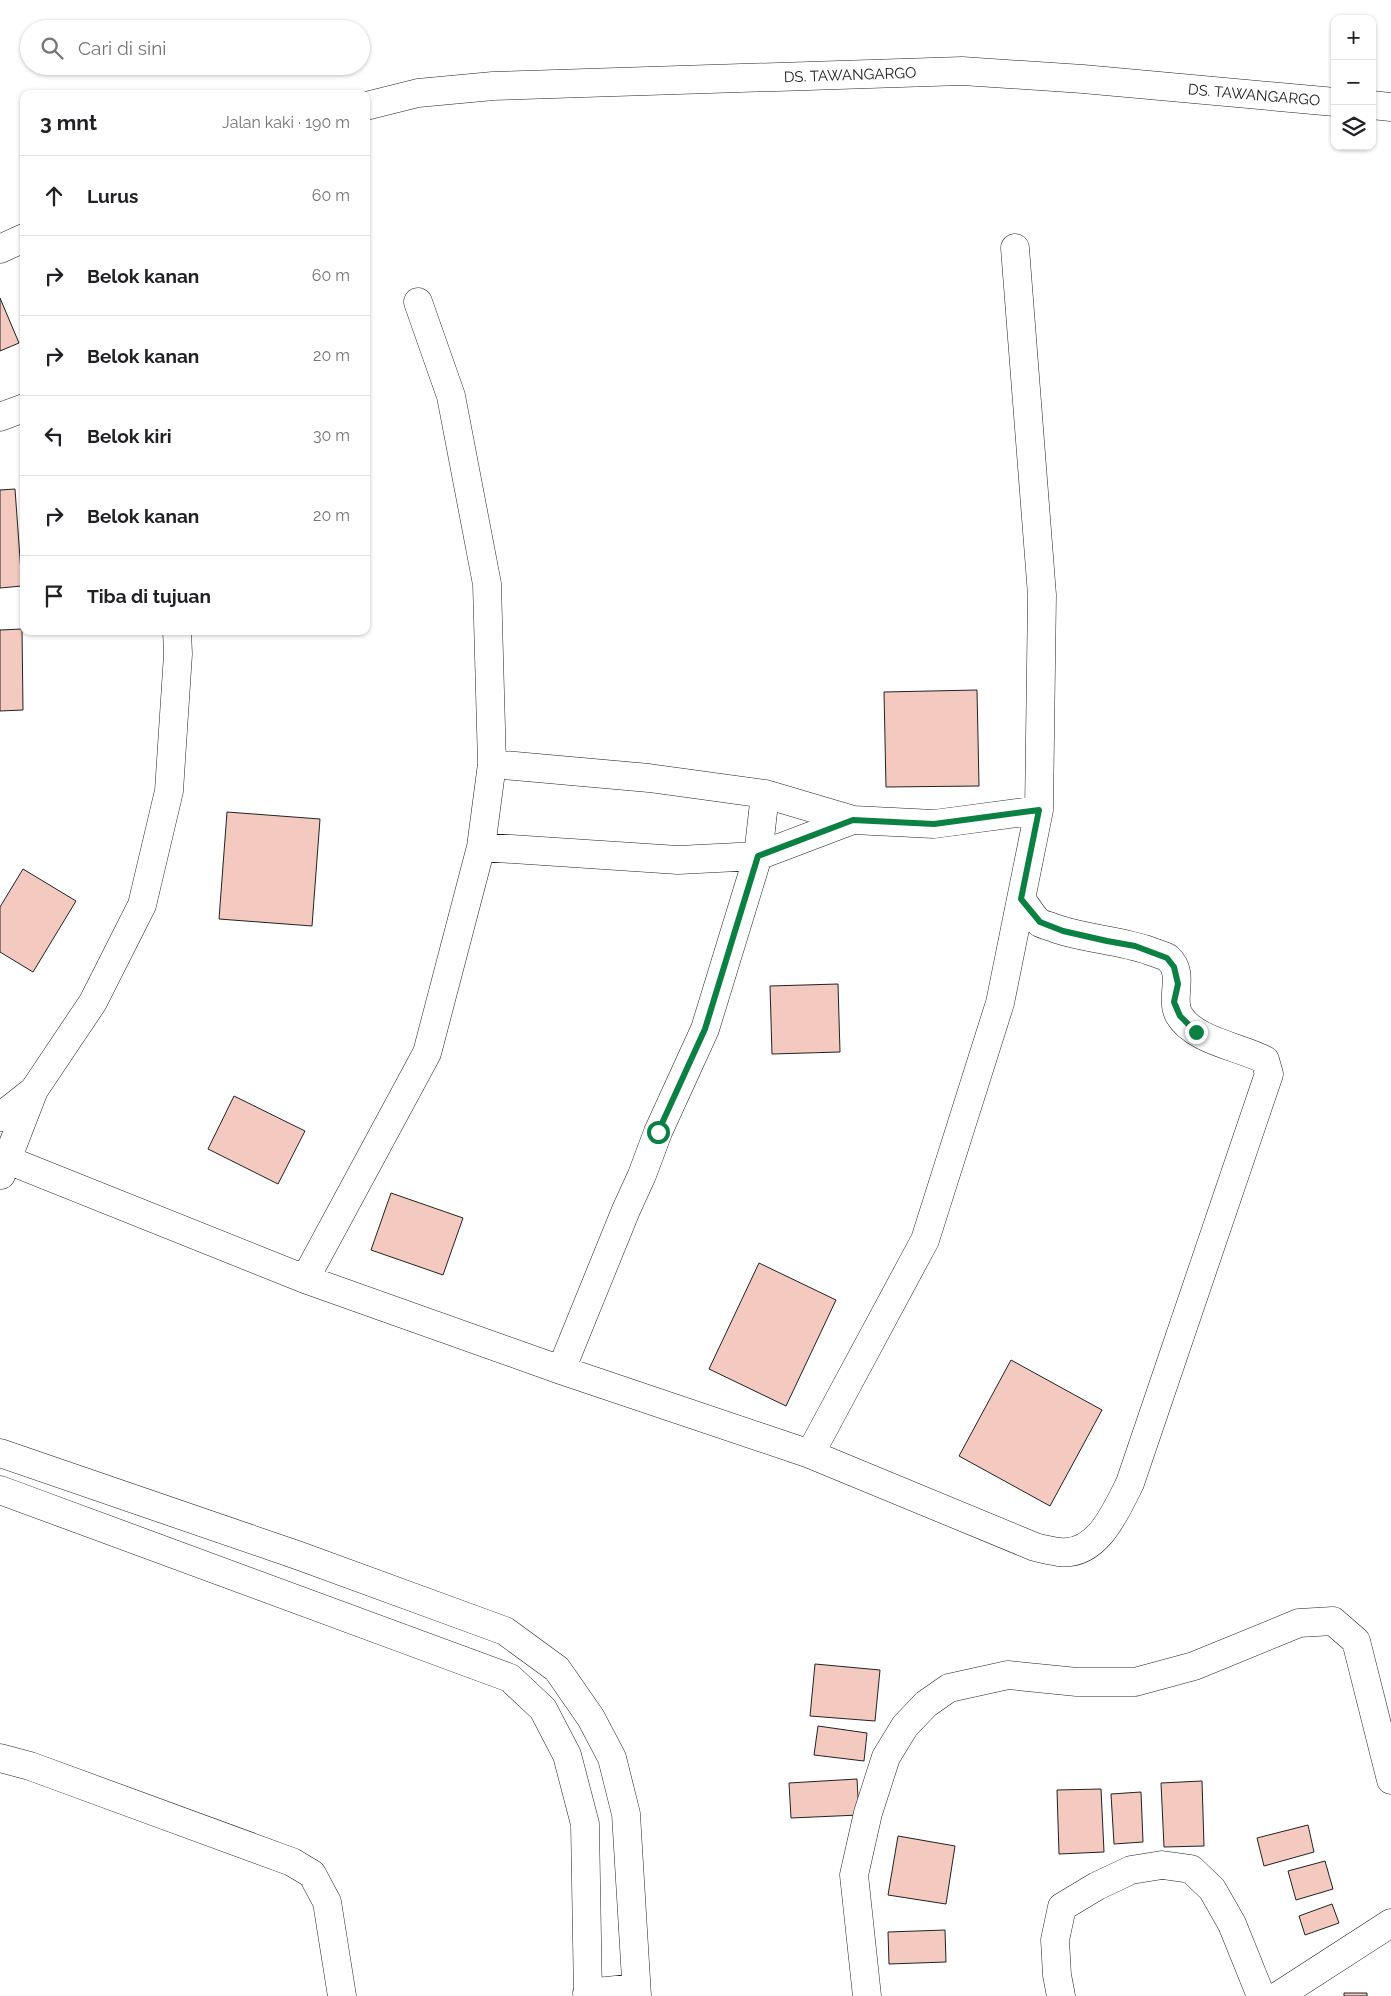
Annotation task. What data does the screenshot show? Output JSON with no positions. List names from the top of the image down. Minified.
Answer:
{"streets":{"street":["DS. TAWANGARGO"]},"page":{"map_buttons":["+","−"],"search":"Cari di sini","heading":["3 mnt","Jalan kaki · 190 m"],"list":[["Lurus","60 m"],["Belok kanan","60 m"],["Belok kanan","20 m"],["Belok kiri","30 m"],["Belok kanan","20 m"],"Tiba di tujuan"]}}
